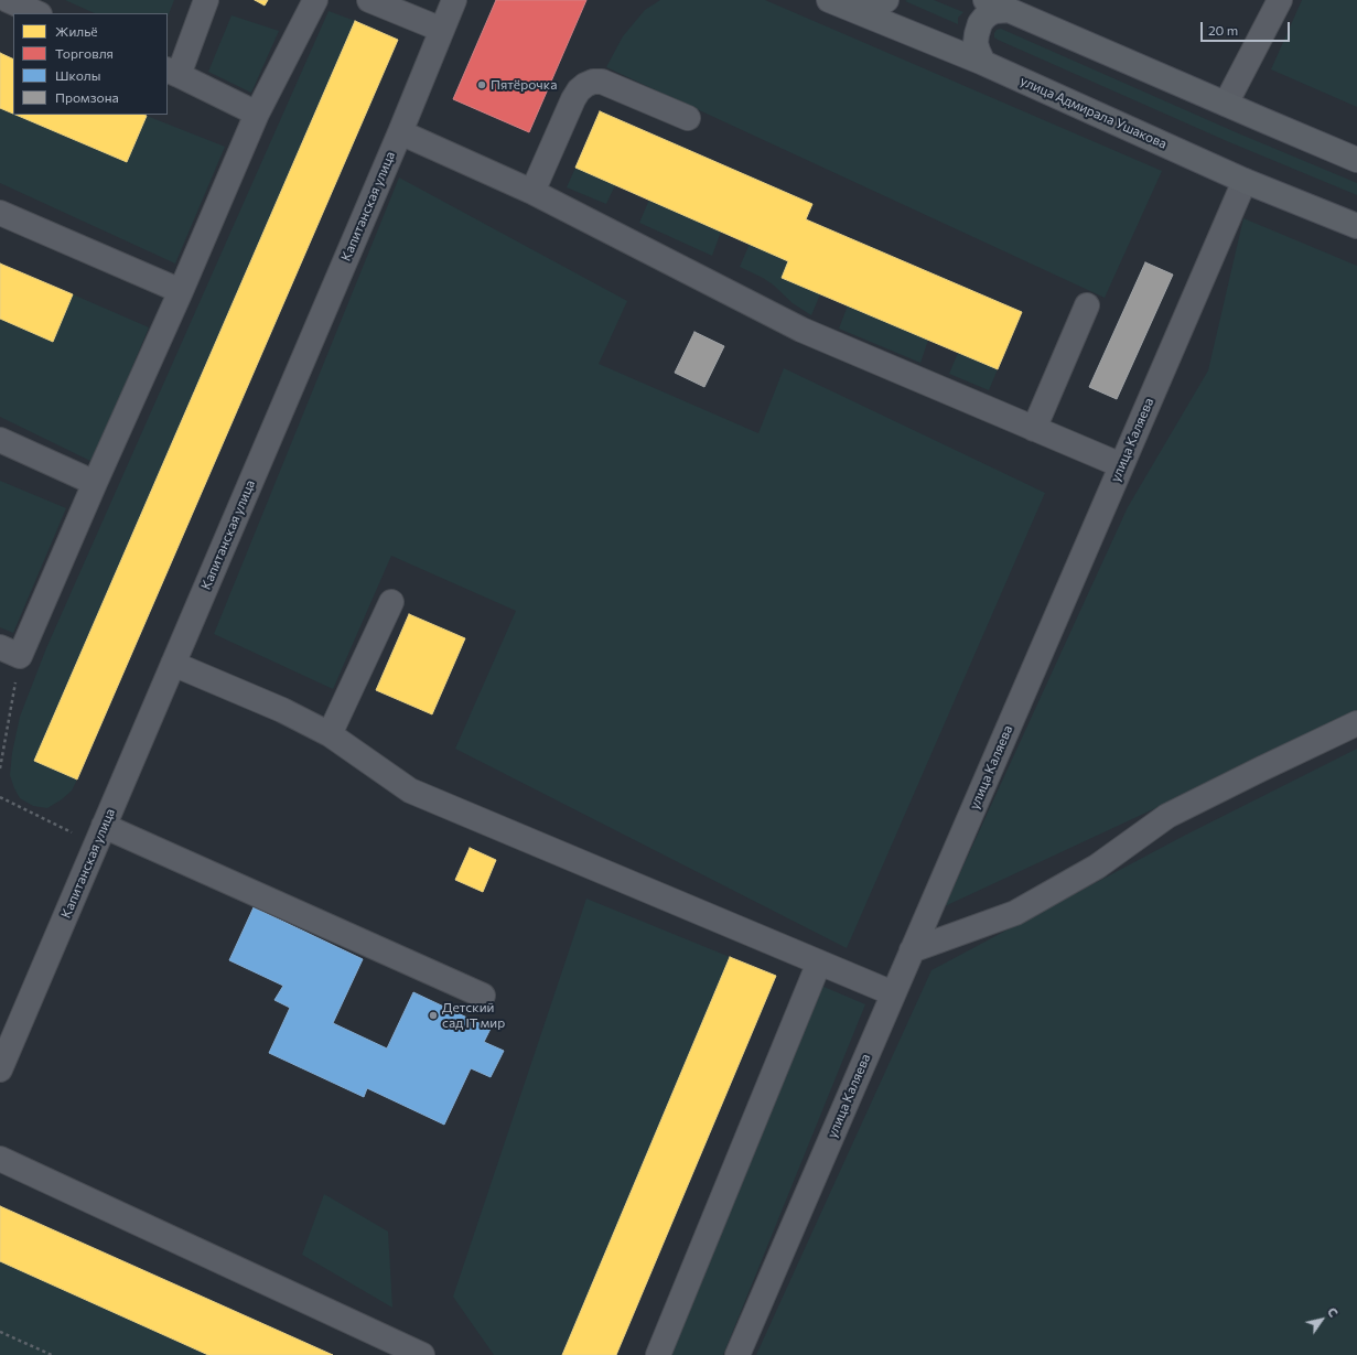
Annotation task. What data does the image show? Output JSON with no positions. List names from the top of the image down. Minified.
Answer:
{"streets":{"main road":["улица Адмирала Ушакова"],"street":["Капитанская улица","улица Каляева"]},"crossings":[["улица Адмирала Ушакова","улица Каляева"]],"places":["Пятёрочка","Детский сад IT мир"],"legend":["Жильё","Торговля","Школы","Промзона"],"scale_bar":"20 m","north":"top right"}
